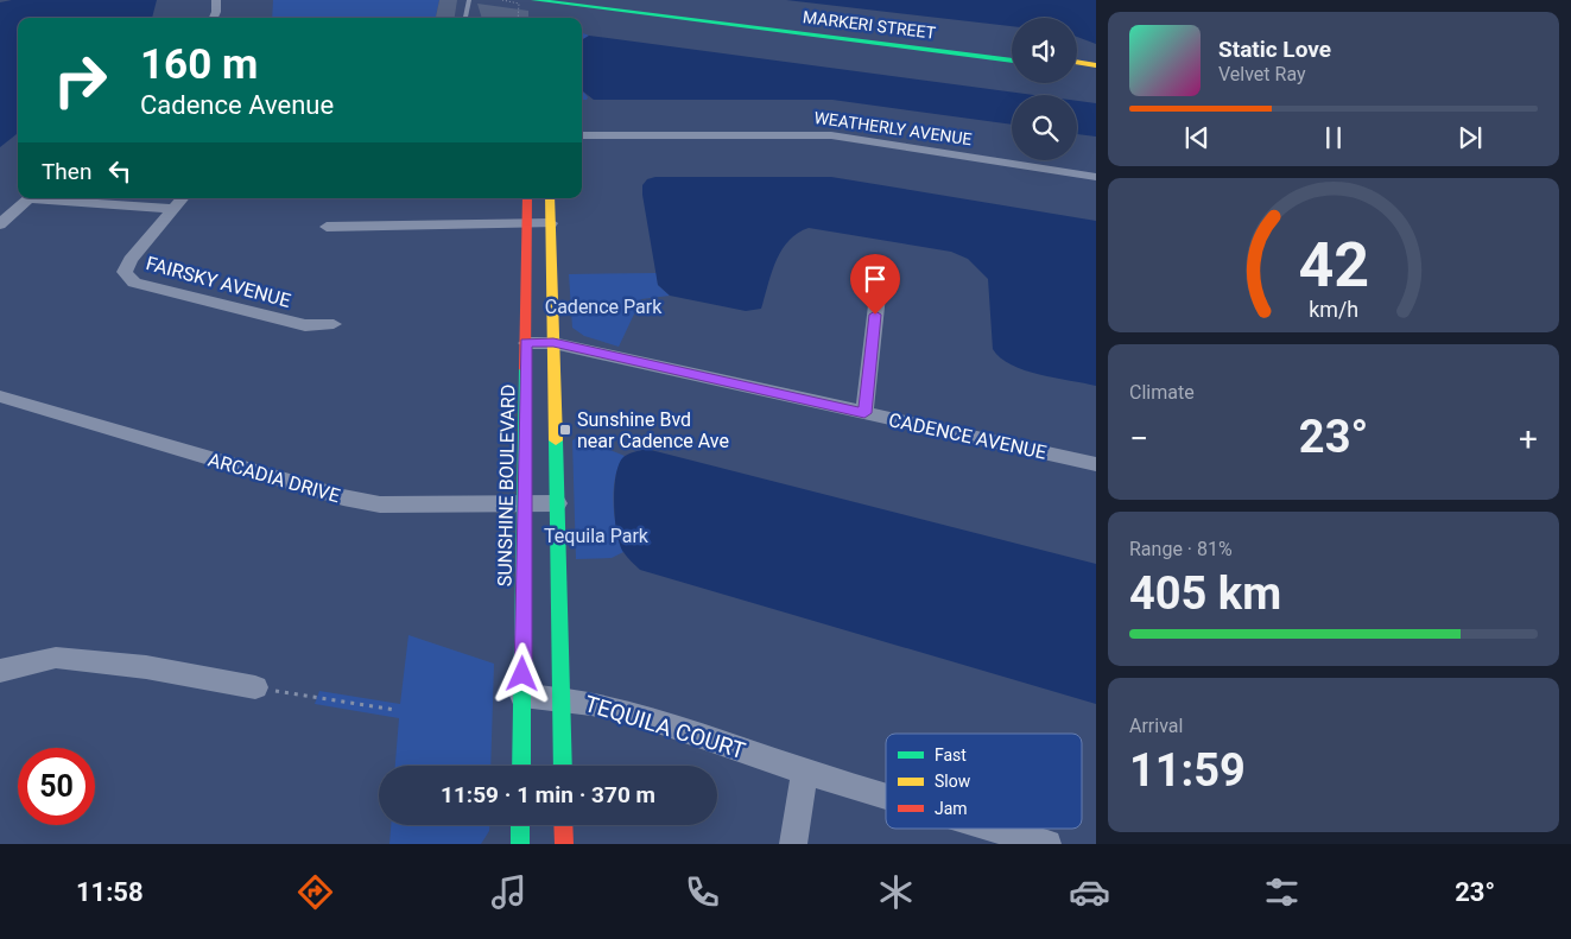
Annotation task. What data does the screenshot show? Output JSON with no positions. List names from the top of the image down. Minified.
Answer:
{"streets":{"main road":["MARKERI STREET","SUNSHINE BOULEVARD"],"street":["WEATHERLY AVENUE","FAIRSKY AVENUE","CADENCE AVENUE","ARCADIA DRIVE","TEQUILA COURT"]},"crossings":[["CADENCE AVENUE","SUNSHINE BOULEVARD"],["ARCADIA DRIVE","SUNSHINE BOULEVARD"],["SUNSHINE BOULEVARD","TEQUILA COURT"]],"parks":["Cadence Park","Tequila Park"],"places":{"transit":["Sunshine Bvd near Cadence Ave"]},"legend":["Fast","Slow","Jam"],"page":{"turn":["160 m","Cadence Avenue"],"song":["Static Love","Velvet Ray"],"then":"Then","tile":["Climate",["Range · 81%","405 km"],["Arrival","11:59"]],"heat":["−","23°","+"],"limit":"50","trip":"11:59 · 1 min · 370 m","tabs":["11:58","23°"],"gauge":["42","km/h"]}}
